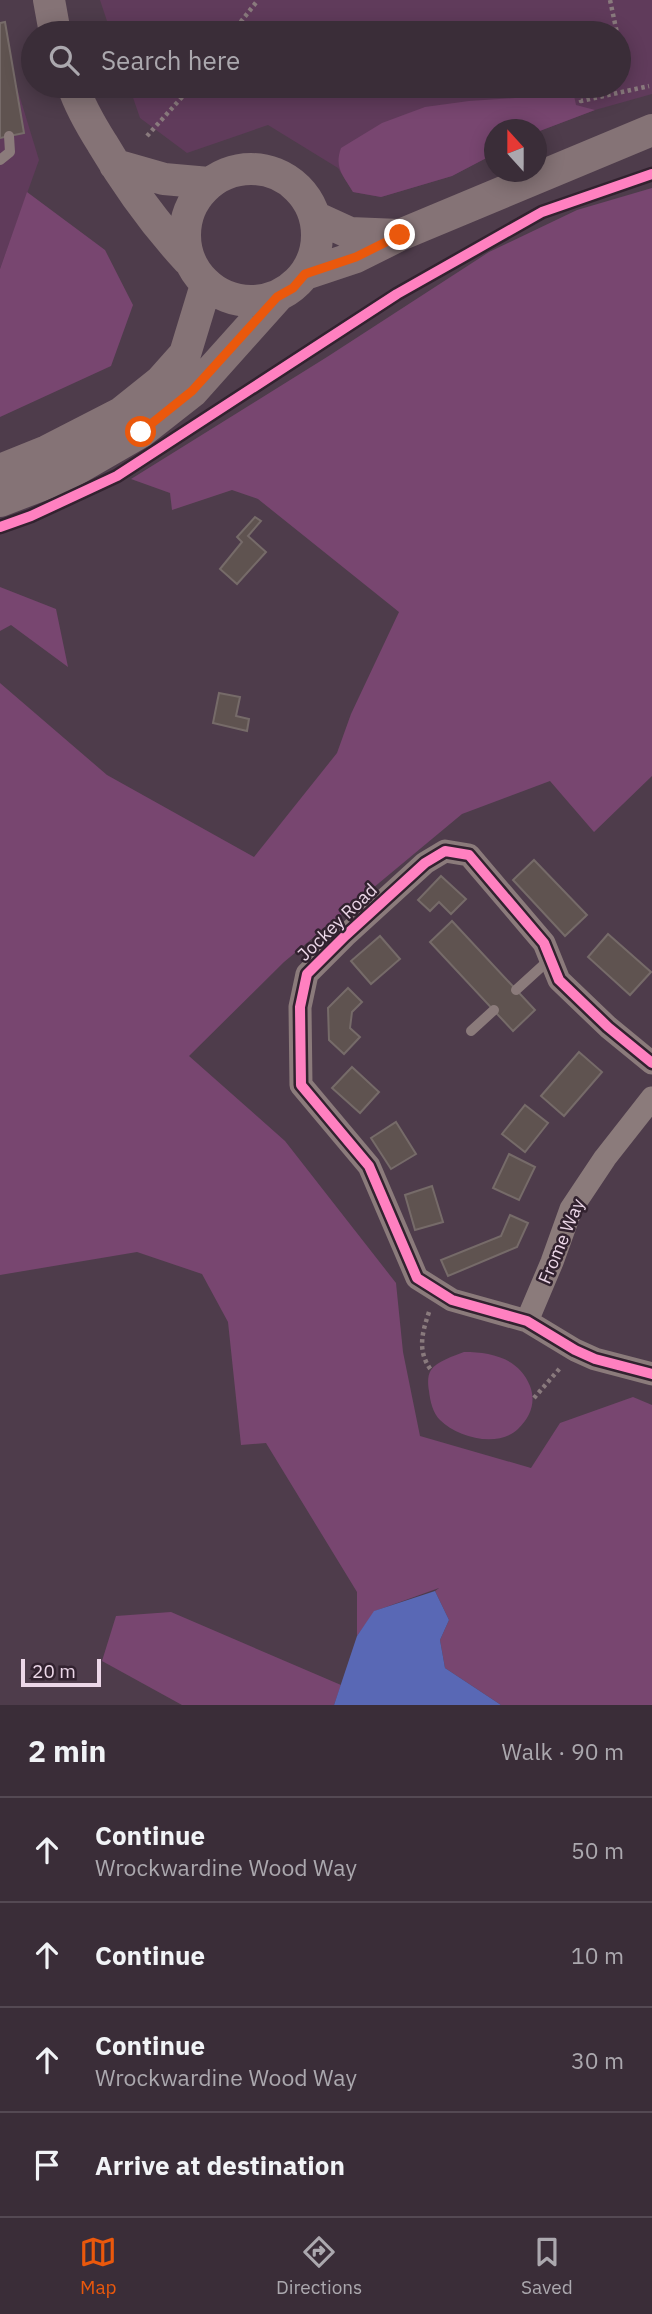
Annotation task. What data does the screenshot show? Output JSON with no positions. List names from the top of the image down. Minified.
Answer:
{"streets":{"street":["Jockey Road","Frome Way"]},"crossings":[["Jockey Road","Frome Way"]],"scale_bar":"20 m","north":"top","page":{"search":"Search here","scale":"20 m","heading":["2 min","Walk · 90 m"],"list":[["Continue","Wrockwardine Wood Way","50 m"],["Continue","10 m"],["Continue","Wrockwardine Wood Way","30 m"],"Arrive at destination"],"nav":["Map","Directions","Saved"]}}
